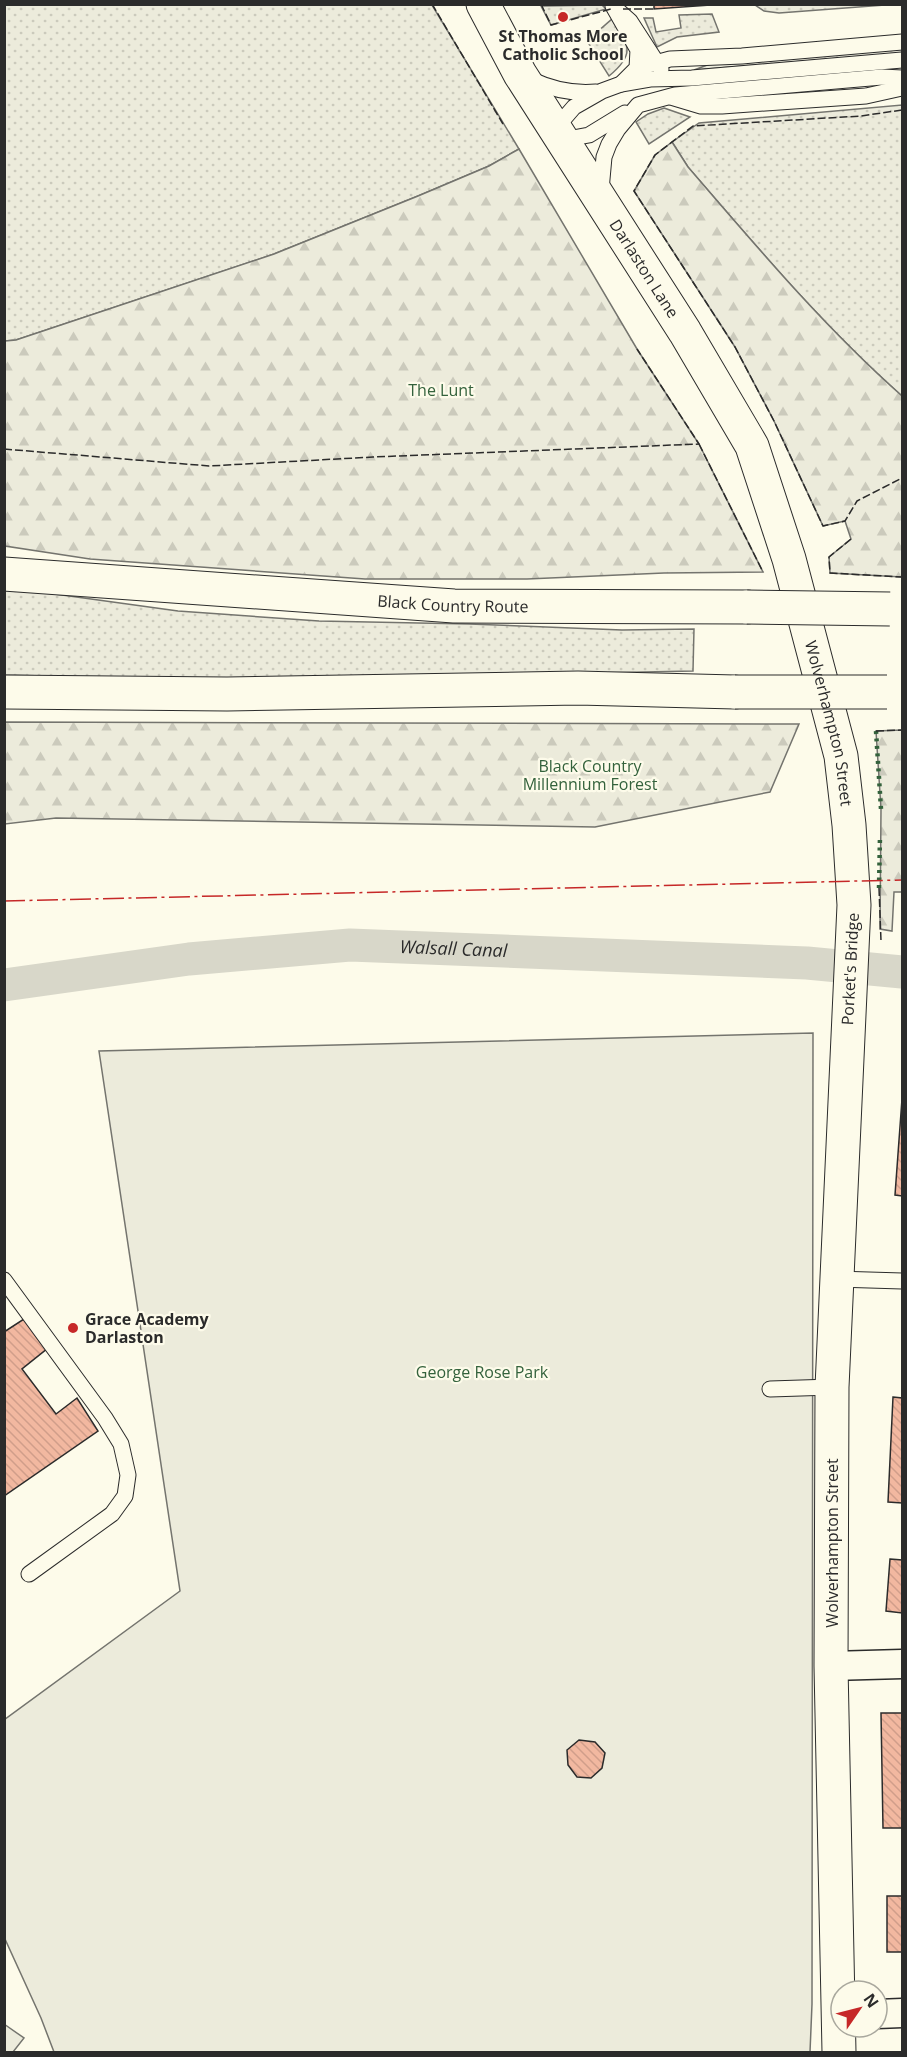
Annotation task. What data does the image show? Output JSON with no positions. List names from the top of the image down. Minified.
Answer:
{"streets":{"main road":["Darlaston Lane","Black Country Route","Wolverhampton Street","Porket's Bridge"]},"crossings":[["Darlaston Lane","Wolverhampton Street"],["Wolverhampton Street","Porket's Bridge"]],"water":["Walsall Canal"],"parks":["The Lunt","Black Country Millennium Forest","George Rose Park"],"places":["St Thomas More Catholic School","Grace Academy Darlaston"],"north":"top right"}
